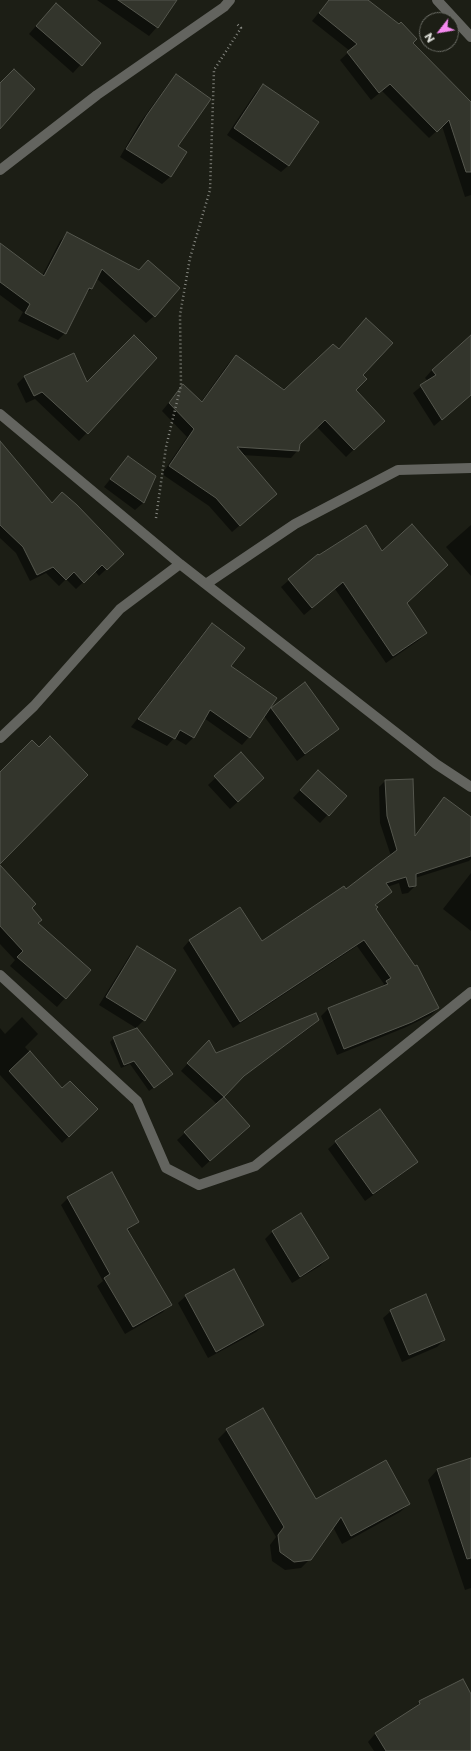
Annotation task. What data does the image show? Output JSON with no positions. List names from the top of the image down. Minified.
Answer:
{"north":"bottom left"}
